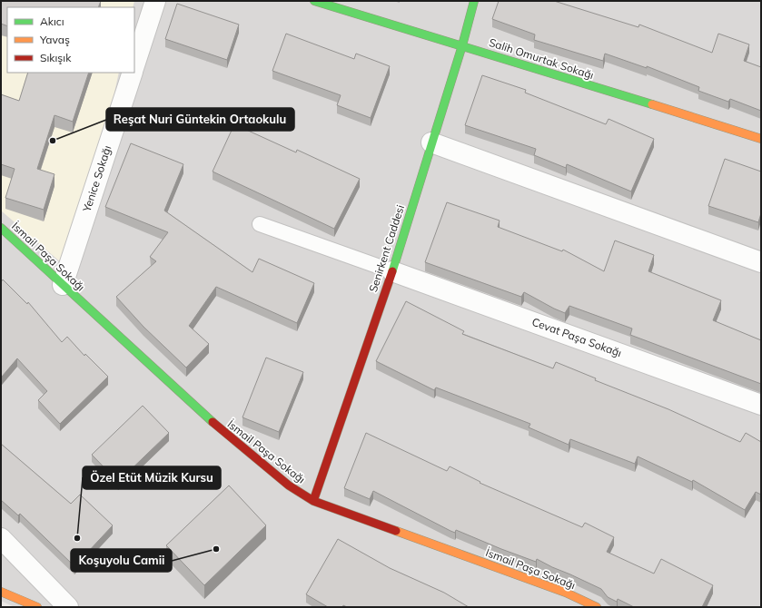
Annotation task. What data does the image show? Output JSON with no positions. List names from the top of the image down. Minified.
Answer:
{"streets":{"street":["Salih Omurtak Sokağı","Yenice Sokağı","Senirkent Caddesi","İsmail Paşa Sokağı","Cevat Paşa Sokağı"]},"crossings":[["Salih Omurtak Sokağı","Senirkent Caddesi"],["Yenice Sokağı","İsmail Paşa Sokağı"],["Senirkent Caddesi","İsmail Paşa Sokağı"],["Senirkent Caddesi","Cevat Paşa Sokağı"]],"places":["Reşat Nuri Güntekin Ortaokulu","Özel Etüt Müzik Kursu","Koşuyolu Camii"],"legend":["Akıcı","Yavaş","Sıkışık"]}
